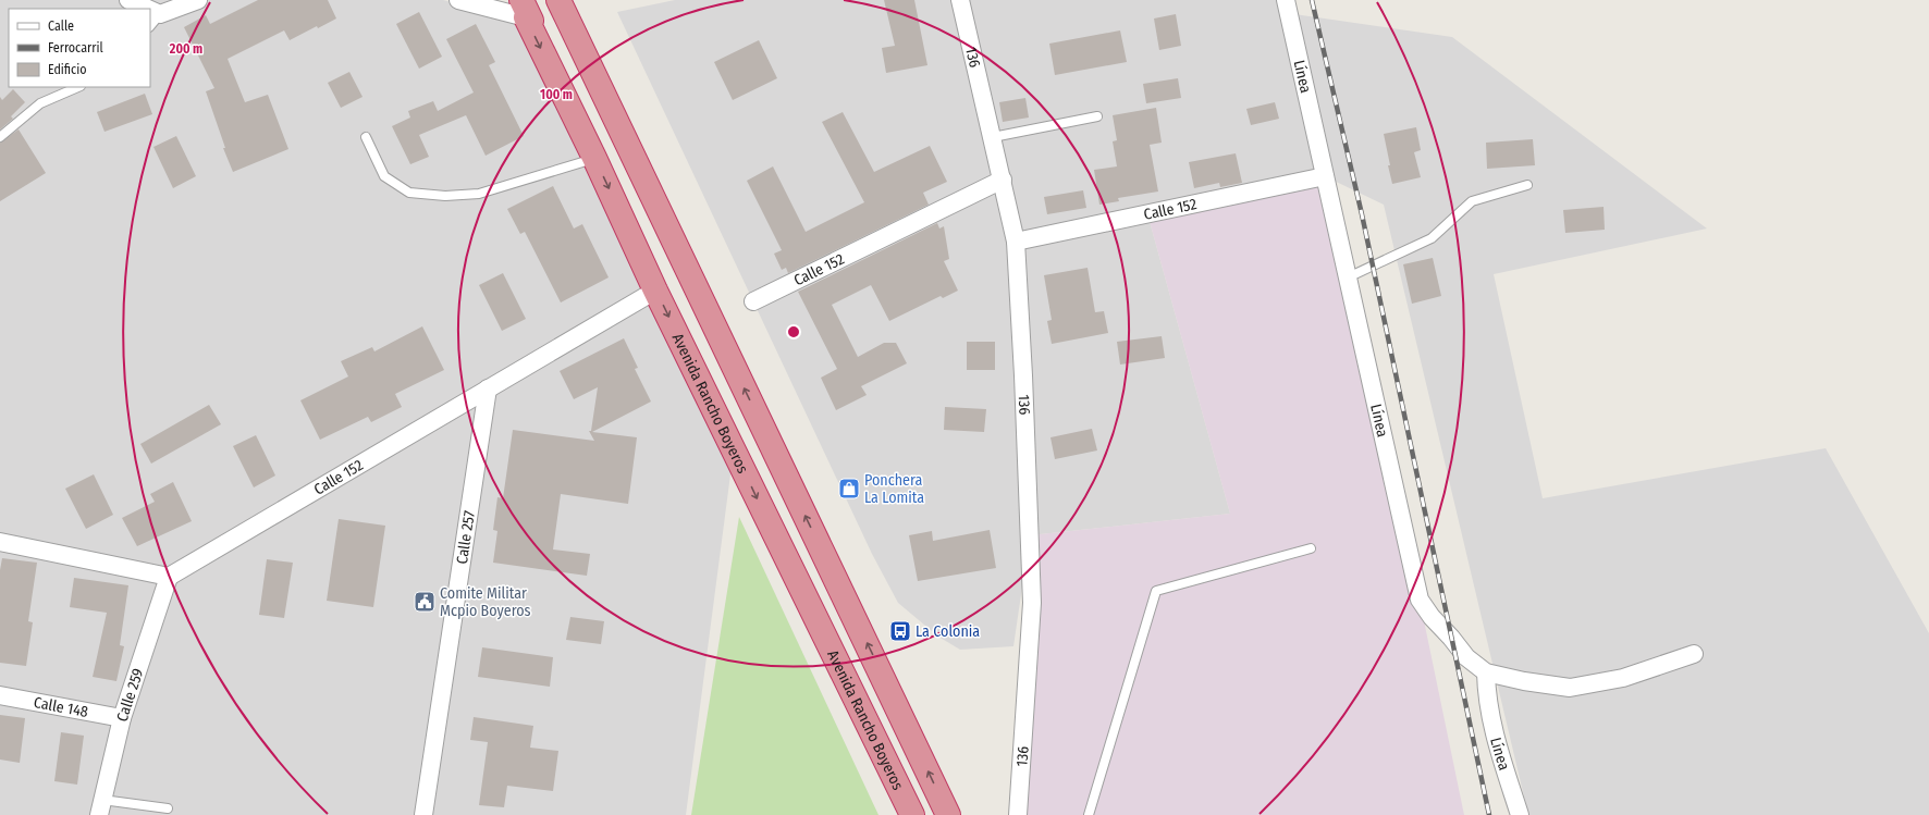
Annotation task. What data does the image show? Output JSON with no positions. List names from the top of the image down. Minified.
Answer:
{"streets":{"highway":["Avenida Rancho Boyeros"],"street":["136","Línea","Calle 152","Calle 257","Calle 259","Calle 148"]},"crossings":[["136","Calle 152"],["Línea","Calle 152"],["Calle 152","Avenida Rancho Boyeros"],["Calle 152","Calle 257"],["Calle 152","Calle 259"],["Calle 259","Calle 148"]],"places":{"shop":["Ponchera La Lomita"],"public building":["Comite Militar Mcpio Boyeros"],"bus stop":["La Colonia"]},"legend":["Calle","Ferrocarril","Edificio"],"rings":["200 m","100 m"]}
